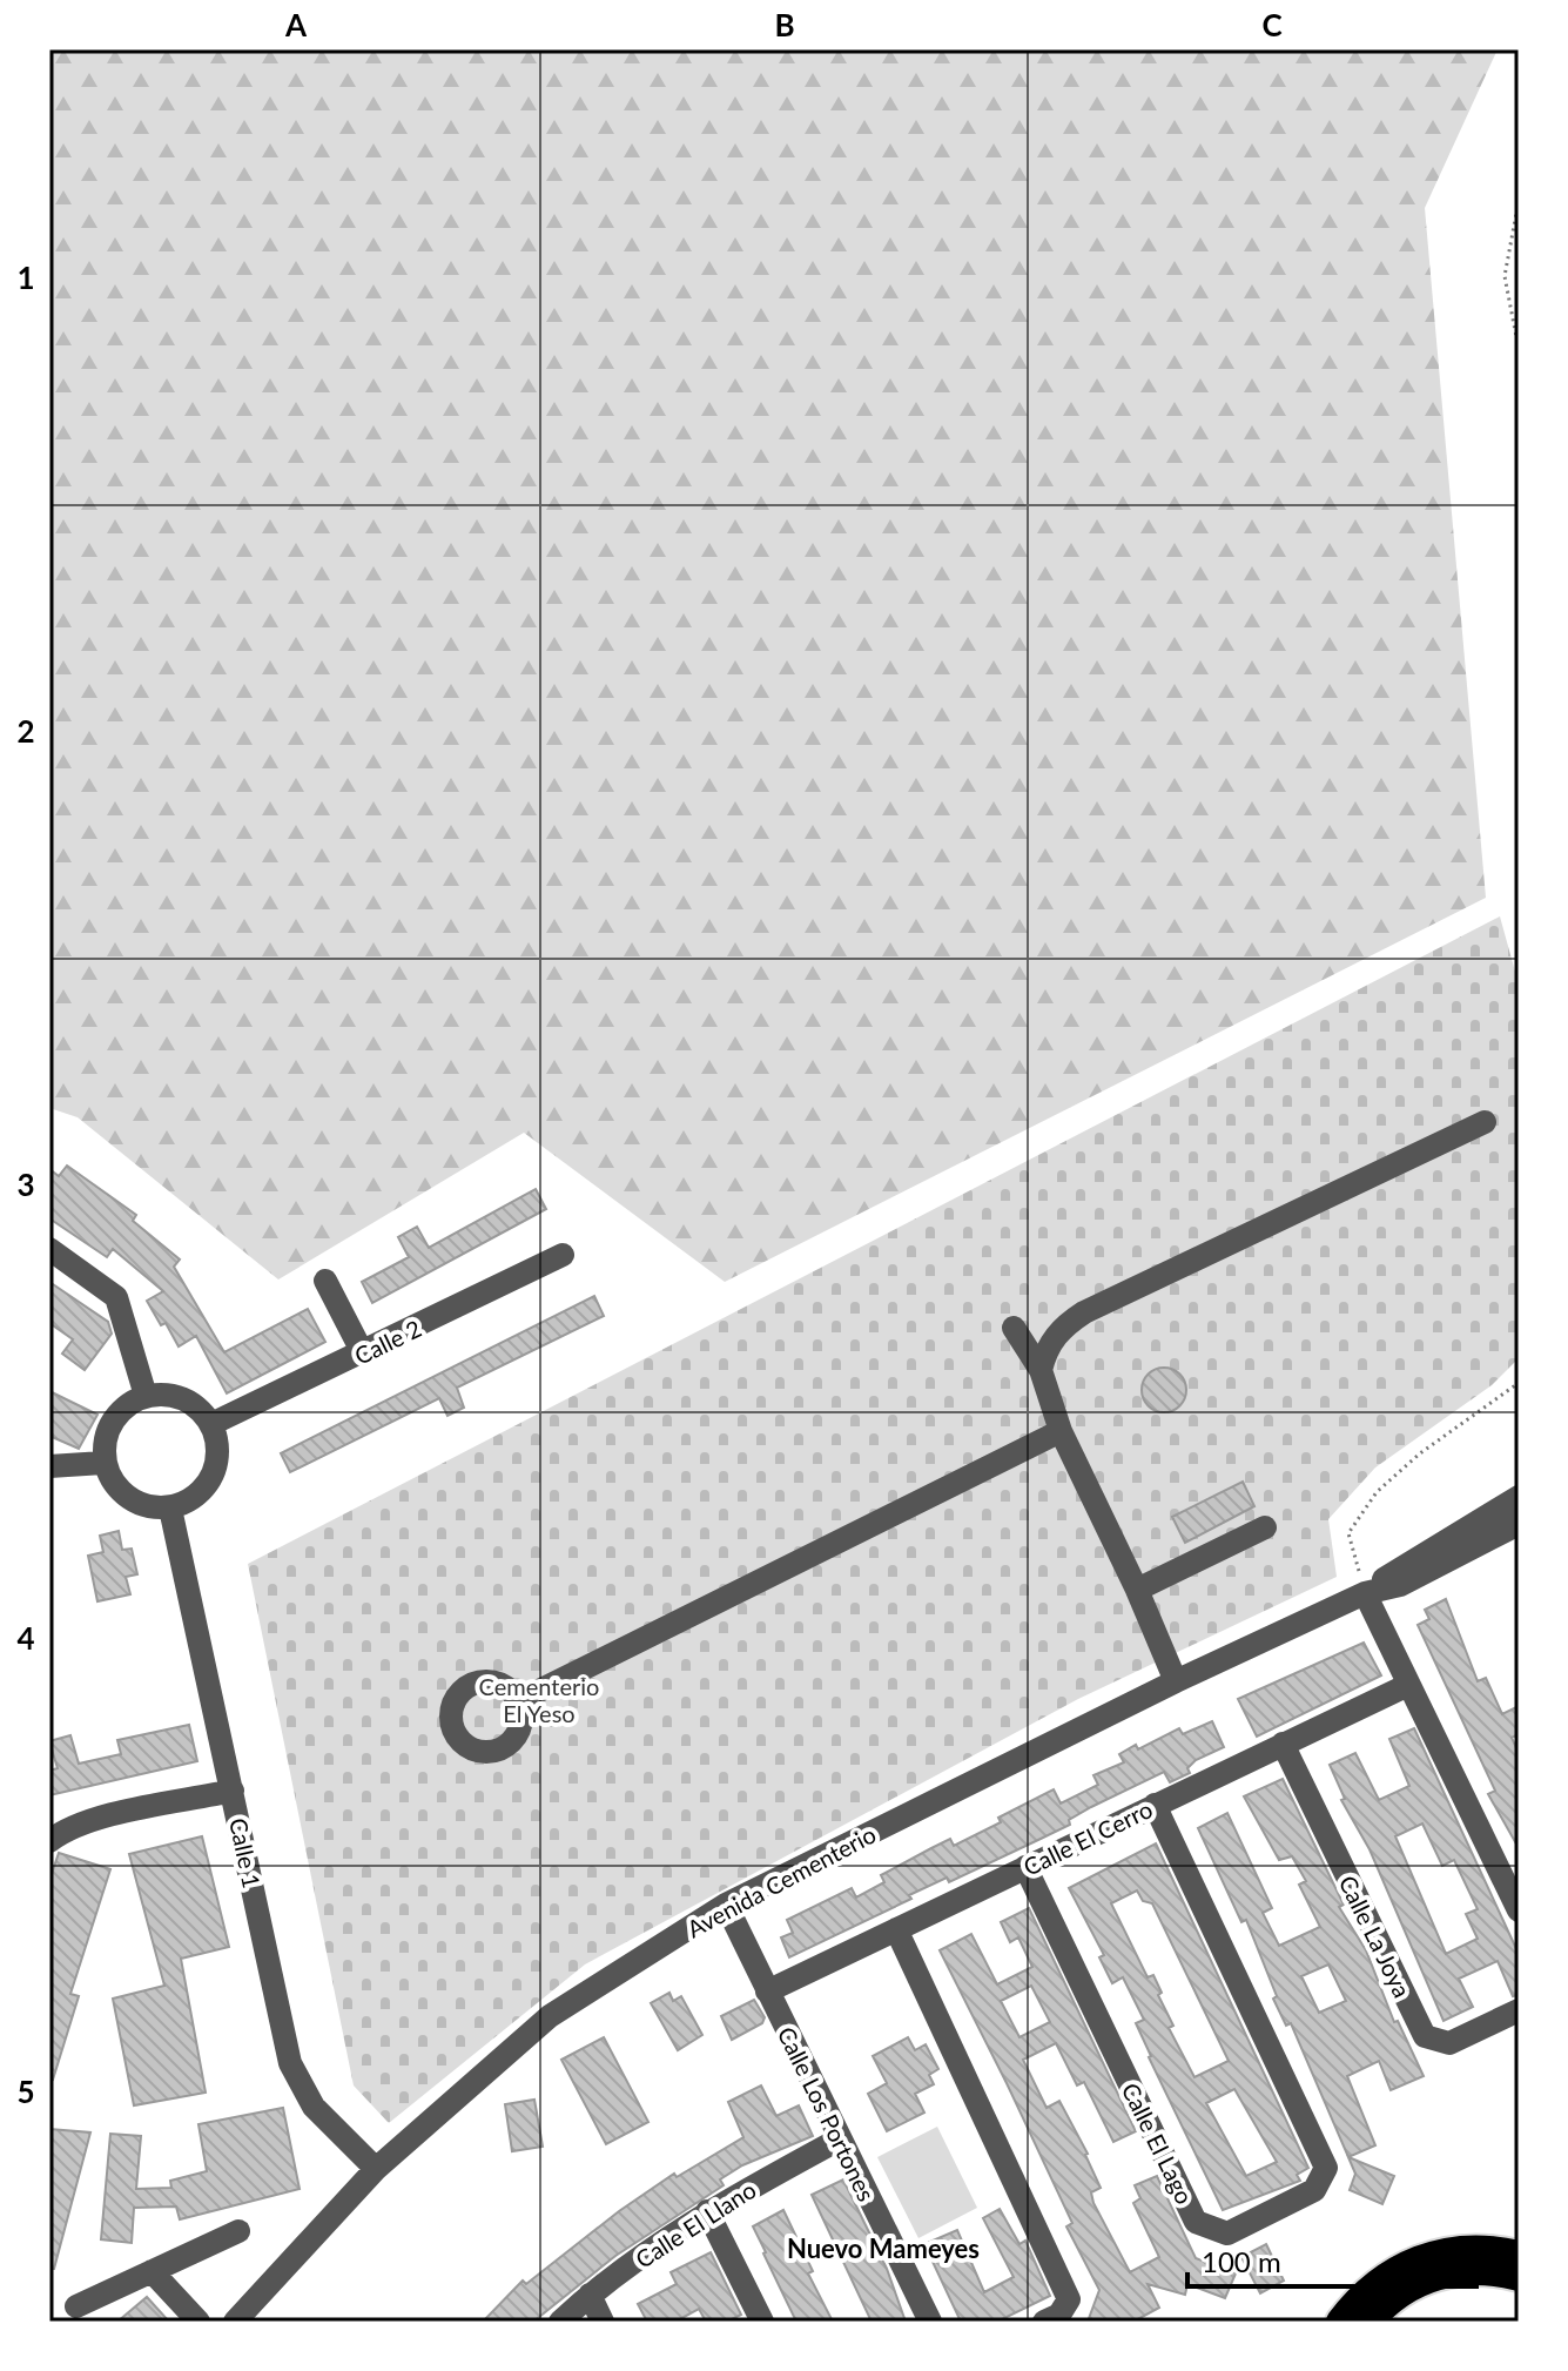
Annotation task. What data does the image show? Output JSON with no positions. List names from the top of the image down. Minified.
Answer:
{"streets":{"street":["Calle 2","Calle El Cerro","Calle 1","Avenida Cementerio","Calle La Joya","Calle Los Portones","Calle El Lago","Calle El Llano"]},"crossings":[["Calle 2","Calle 1"],["Calle El Cerro","Calle La Joya"],["Calle El Cerro","Calle Los Portones"],["Calle El Cerro","Calle El Lago"],["Calle 1","Avenida Cementerio"],["Avenida Cementerio","Calle Los Portones"],["Calle Los Portones","Calle El Llano"]],"districts":["Nuevo Mameyes"],"parks":["Cementerio El Yeso"],"scale_bar":"100 m","grid":{"columns":["A","B","C"],"rows":["1","2","3","4","5"]}}
